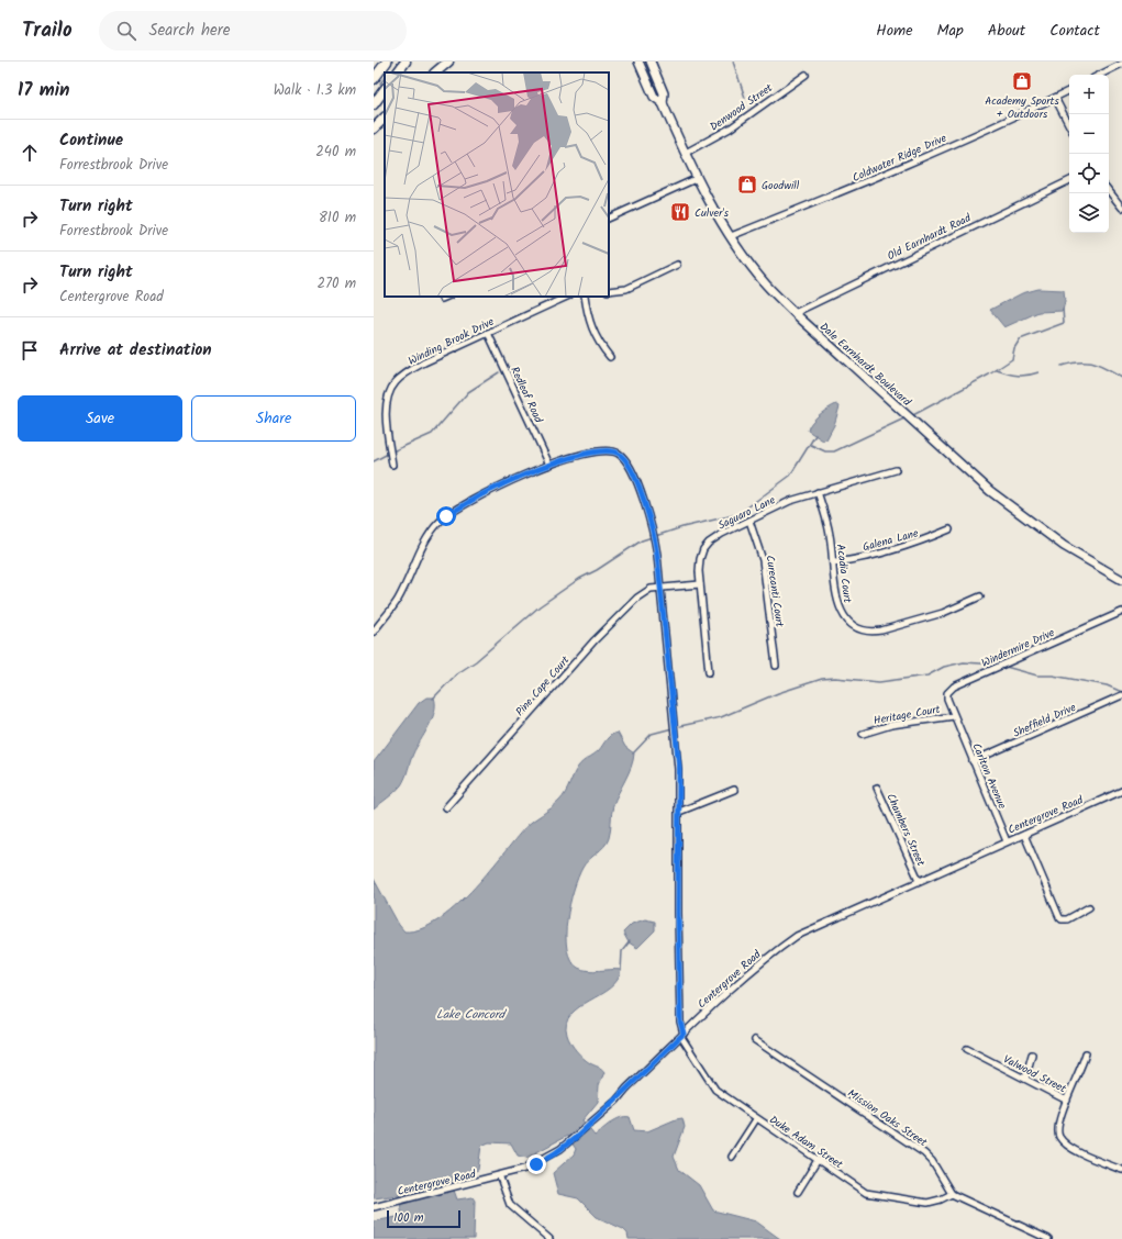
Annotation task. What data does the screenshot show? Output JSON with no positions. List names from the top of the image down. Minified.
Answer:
{"streets":{"main road":["Dale Earnhardt Boulevard"],"street":["Denwood Street","Coldwater Ridge Drive","Old Earnhardt Road","Winding Brook Drive","Redleaf Road","Saguaro Lane","Galena Lane","Acadia Court","Curecanti Court","Windermire Drive","Pine Cape Court","Heritage Court","Sheffield Drive","Carlton Avenue","Centergrove Road","Chambers Street","Valwood Street","Mission Oaks Street","Duke Adam Street"]},"crossings":[["Denwood Street","Dale Earnhardt Boulevard"],["Coldwater Ridge Drive","Dale Earnhardt Boulevard"],["Old Earnhardt Road","Dale Earnhardt Boulevard"],["Winding Brook Drive","Redleaf Road"],["Saguaro Lane","Acadia Court"],["Saguaro Lane","Curecanti Court"],["Saguaro Lane","Pine Cape Court"],["Galena Lane","Acadia Court"],["Windermire Drive","Heritage Court"],["Windermire Drive","Carlton Avenue"],["Heritage Court","Carlton Avenue"],["Sheffield Drive","Carlton Avenue"],["Carlton Avenue","Centergrove Road"],["Centergrove Road","Chambers Street"],["Centergrove Road","Duke Adam Street"],["Mission Oaks Street","Duke Adam Street"]],"water":["Lake Concord"],"places":{"shop":["Academy Sports + Outdoors","Goodwill"],"restaurant":["Culver's"]},"scale_bar":"100 m","page":{"header":"Trailo","search":"Search here","nav":["Home","Map","About","Contact"],"heading":["17 min","Walk · 1.3 km"],"map_buttons":["+","−"],"list":[["Continue","Forrestbrook Drive","240 m"],["Turn right","Forrestbrook Drive","810 m"],["Turn right","Centergrove Road","270 m"],"Arrive at destination"],"buttons":["Save","Share"],"scale":"100 m"}}
